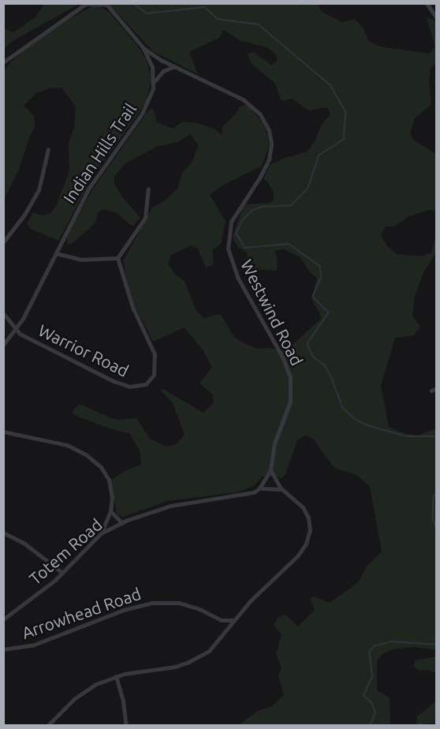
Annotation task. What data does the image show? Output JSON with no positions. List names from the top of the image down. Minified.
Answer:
{"streets":{"street":["Indian Hills Trail","Westwind Road","Warrior Road","Totem Road","Arrowhead Road"]},"crossings":[["Indian Hills Trail","Warrior Road"]]}
